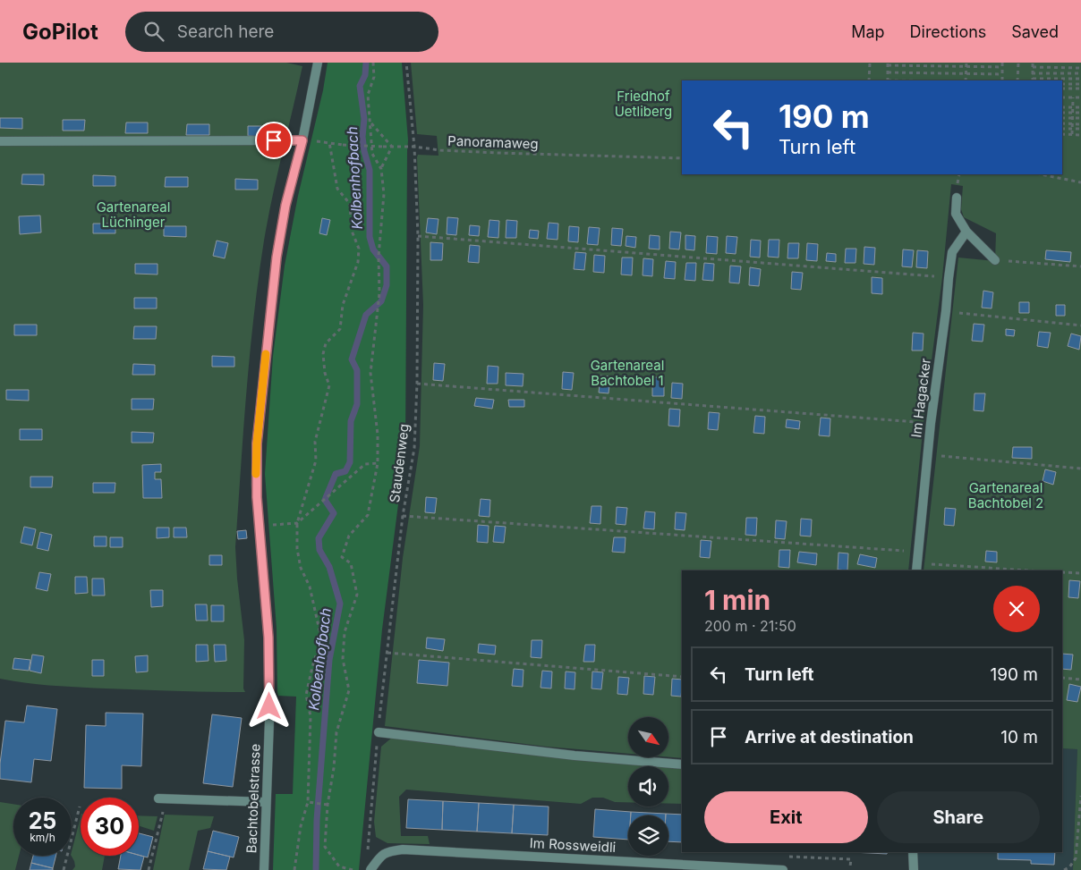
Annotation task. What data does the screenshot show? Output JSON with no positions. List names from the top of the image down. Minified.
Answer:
{"streets":{"street":["Im Hagacker","Bachtobelstrasse","Im Rossweidli"],"path":["Panoramaweg","Staudenweg"]},"crossings":[["Panoramaweg","Staudenweg"],["Panoramaweg","Bachtobelstrasse"]],"water":["Kolbenhofbach"],"parks":["Friedhof Uetliberg","Gartenareal Lüchinger","Gartenareal Bachtobel 1","Gartenareal Bachtobel 2"],"north":"bottom right","page":{"header":"GoPilot","search":"Search here","nav":["Map","Directions","Saved"],"turn":["190 m","Turn left"],"heading":["1 min","200 m · 21:50"],"list":[{"name":"Turn left","value":"190 m"},{"name":"Arrive at destination","value":"10 m"}],"buttons":["Exit","Share"],"speed":"25 km/h","limit":"30"}}
